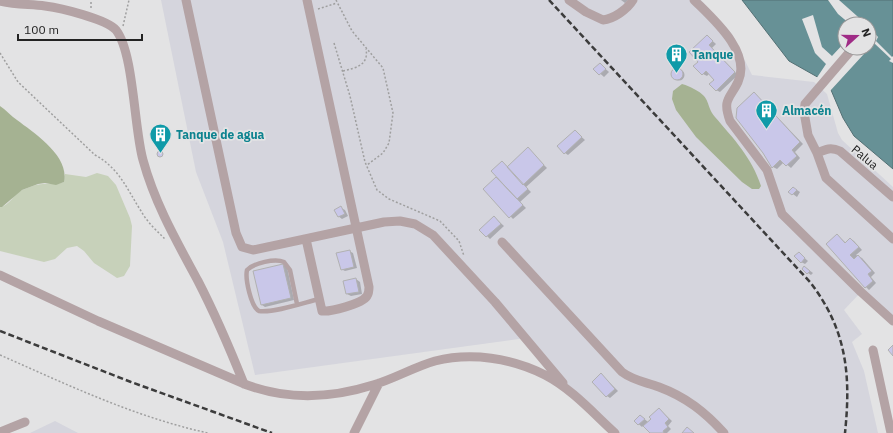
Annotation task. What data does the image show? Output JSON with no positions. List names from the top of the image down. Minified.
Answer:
{"streets":{"street":["Palua"]},"places":{"building":["Tanque","Almacén","Tanque de agua"]},"scale_bar":"100 m","north":"right"}
